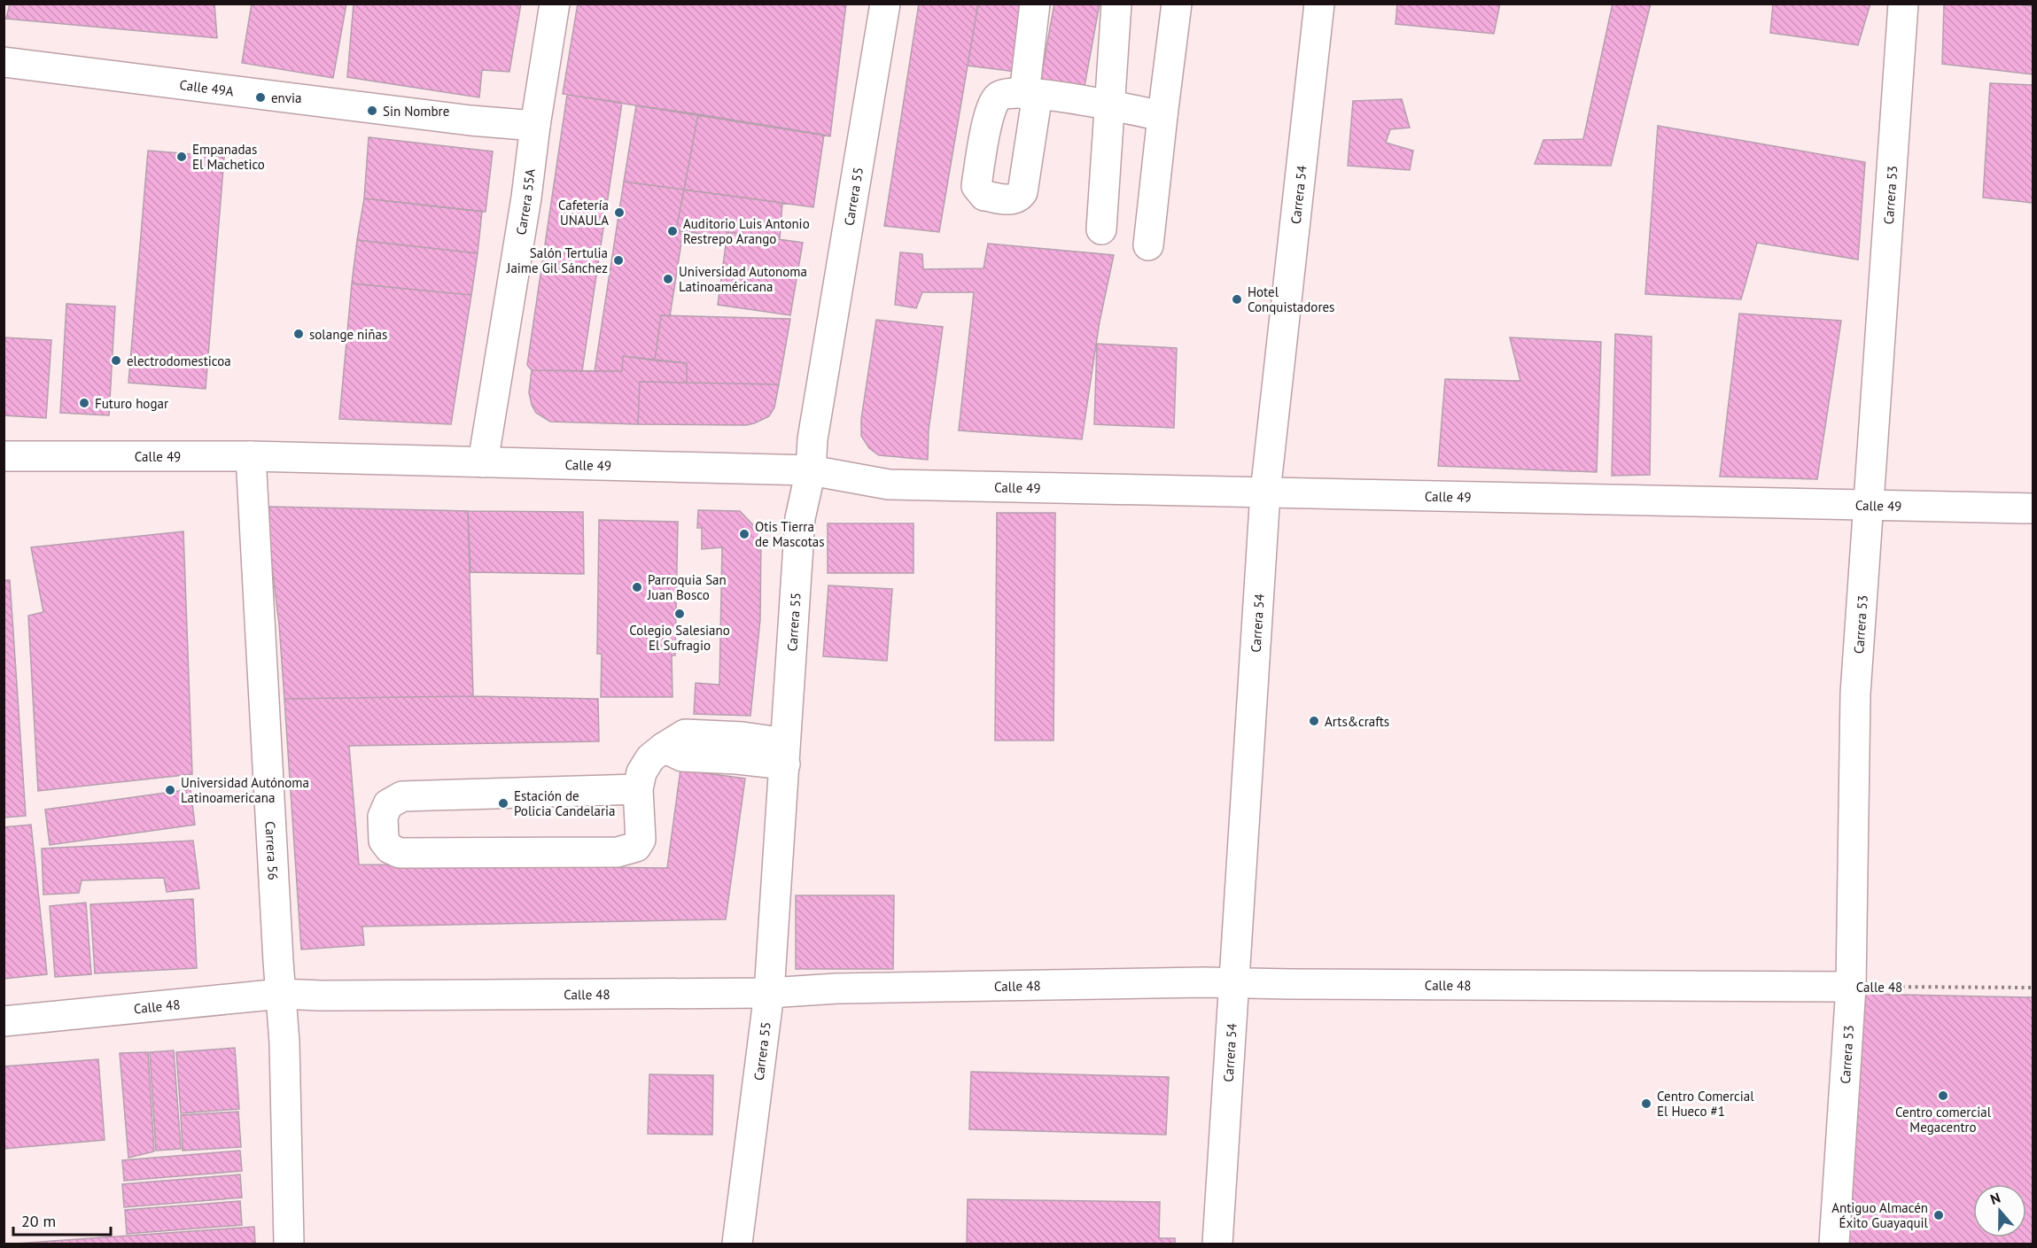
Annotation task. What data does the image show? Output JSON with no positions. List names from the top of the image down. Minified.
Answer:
{"streets":{"street":["Calle 49A","Carrera 53","Carrera 54","Carrera 55","Carrera 55A","Calle 49","Carrera 56","Calle 48"]},"crossings":[["Calle 49A","Carrera 55A"],["Carrera 53","Calle 49"],["Carrera 53","Calle 48"],["Carrera 54","Calle 49"],["Carrera 54","Calle 48"],["Carrera 55","Calle 49"],["Carrera 55","Calle 48"],["Carrera 55A","Calle 49"],["Calle 49","Carrera 56"],["Carrera 56","Calle 48"]],"places":["envia","Sin Nombre","Empanadas El Machetico","Cafetería UNAULA","Auditorio Luis Antonio Restrepo Arango","Salón Tertulia Jaime Gil Sánchez","Universidad Autonoma Latinoaméricana","Hotel Conquistadores","solange niñas","electrodomesticoa","Futuro hogar","Otis Tierra de Mascotas","Parroquia San Juan Bosco","Colegio Salesiano El Sufragio","Arts&crafts","Universidad Autónoma Latinoamericana","Estación de Policia Candelaria","Centro comercial Megacentro","Centro Comercial El Hueco #1","Antiguo Almacén Éxito Guayaquil"],"scale_bar":"20 m","north":"top"}
